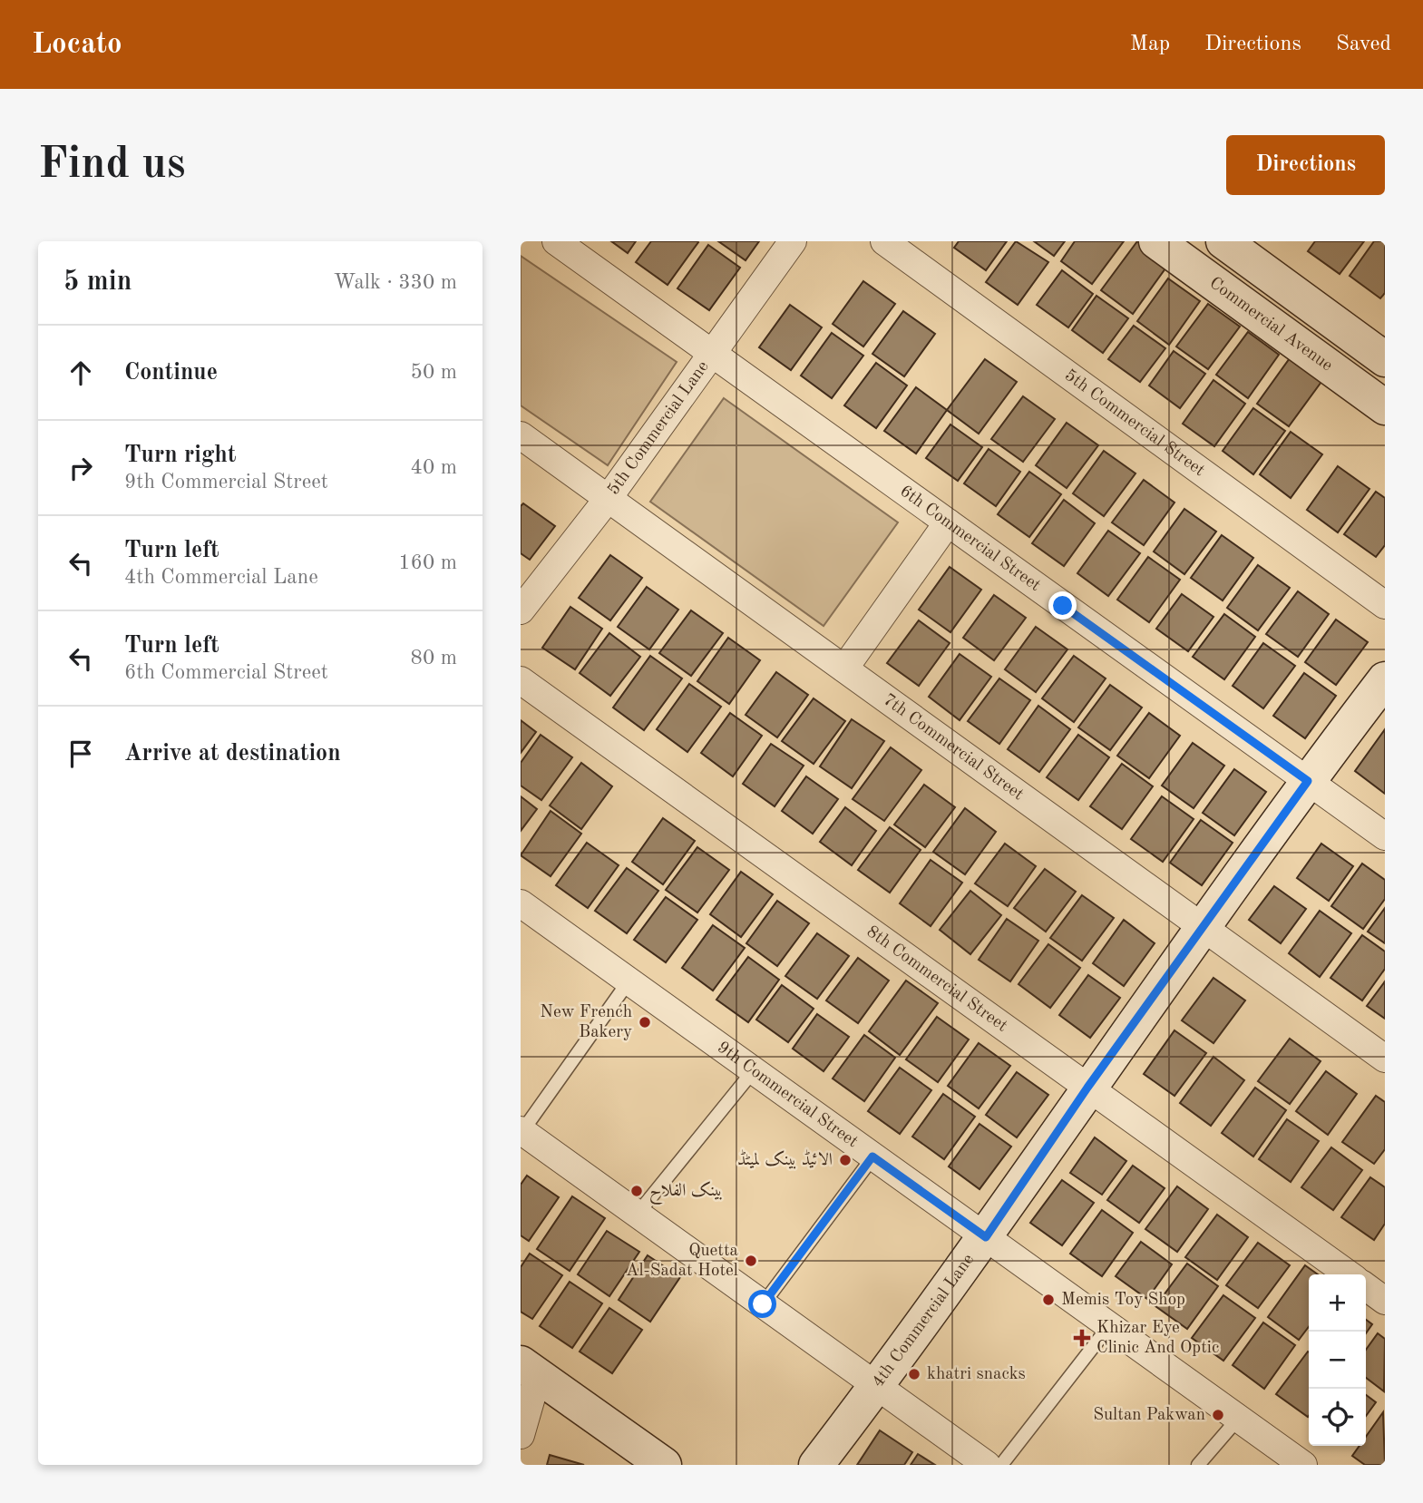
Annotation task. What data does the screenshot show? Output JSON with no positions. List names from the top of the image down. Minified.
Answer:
{"streets":{"street":["Commercial Avenue","5th Commercial Street","5th Commercial Lane","6th Commercial Street","7th Commercial Street","8th Commercial Street","9th Commercial Street","4th Commercial Lane"]},"crossings":[["5th Commercial Lane","6th Commercial Street"],["5th Commercial Lane","7th Commercial Street"],["6th Commercial Street","4th Commercial Lane"],["7th Commercial Street","4th Commercial Lane"],["8th Commercial Street","4th Commercial Lane"],["9th Commercial Street","4th Commercial Lane"]],"places":{"other":["New French Bakery","الائیڈ بینک لمیٹڈ","بینک الفلاح","Quetta Al-Sadat Hotel","Memis Toy Shop","khatri snacks","Sultan Pakwan"],"health":["Khizar Eye Clinic And Optic"]},"page":{"header":"Locato","nav":["Map","Directions","Saved"],"buttons":"Directions","title":"Find us","heading":["5 min","Walk · 330 m"],"list":[["Continue","50 m"],["Turn right","9th Commercial Street","40 m"],["Turn left","4th Commercial Lane","160 m"],["Turn left","6th Commercial Street","80 m"],"Arrive at destination"],"map_buttons":["+","−"]}}
